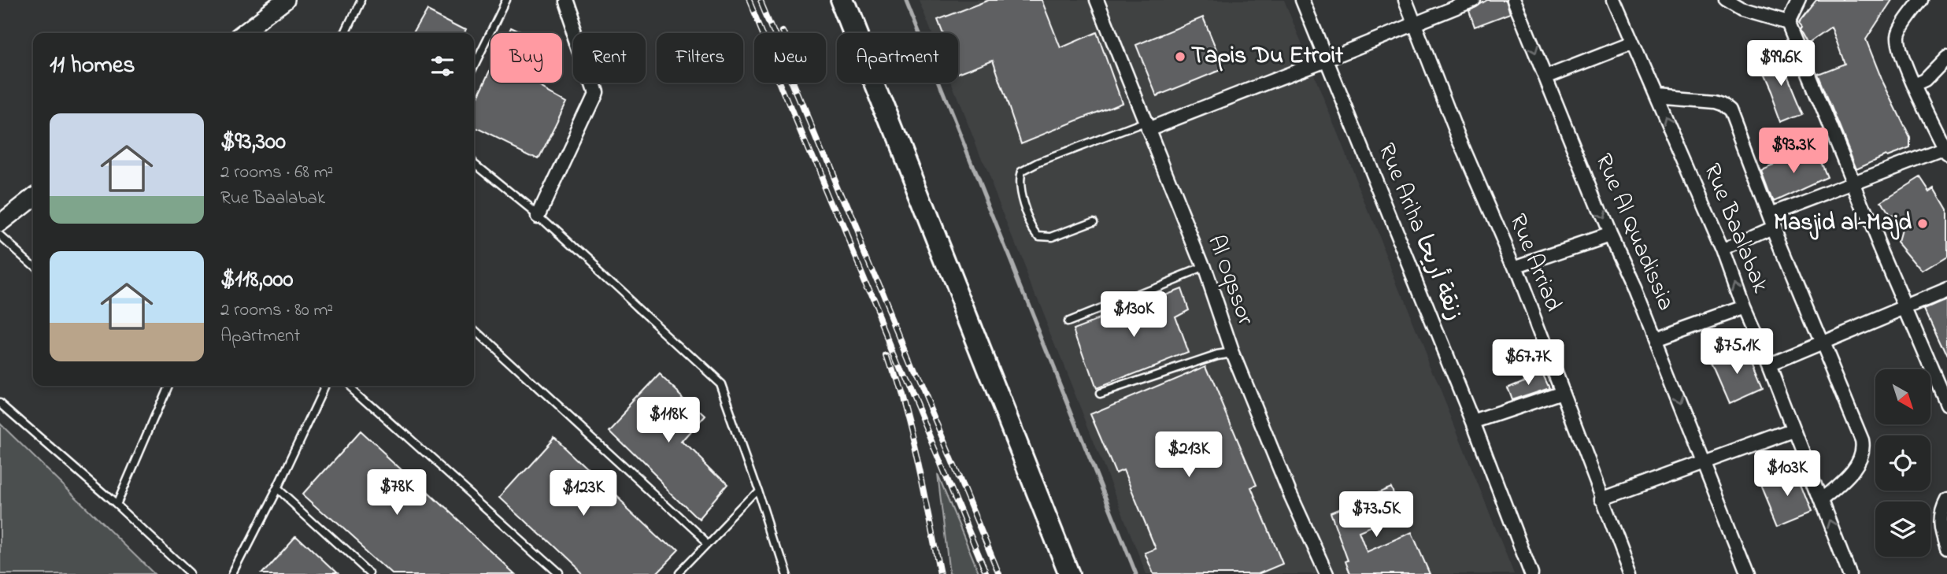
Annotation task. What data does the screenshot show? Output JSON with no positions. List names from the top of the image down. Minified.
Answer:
{"streets":{"street":["Rue Baalabak","Rue Ariha زنقة أريحا","Rue Al Quadissia","Rue Arriad","Al Oqssor"]},"one_way":["Rue Al Quadissia"],"places":["Tapis Du Etroit","Masjid al-Majd"],"north":"bottom right","page":{"chip":["Buy","Rent","Filters","New","Apartment"],"heading":"11 homes","price":["$99.6K","$93.3K","$130K","$75.1K","$67.7K","$118K","$213K","$103K","$78K","$123K","$73.5K"],"list":[{"name":"$93,300","note":"2 rooms · 68 m² · Rue Baalabak"},{"name":"$118,000","note":"2 rooms · 80 m² · Apartment"}]}}
